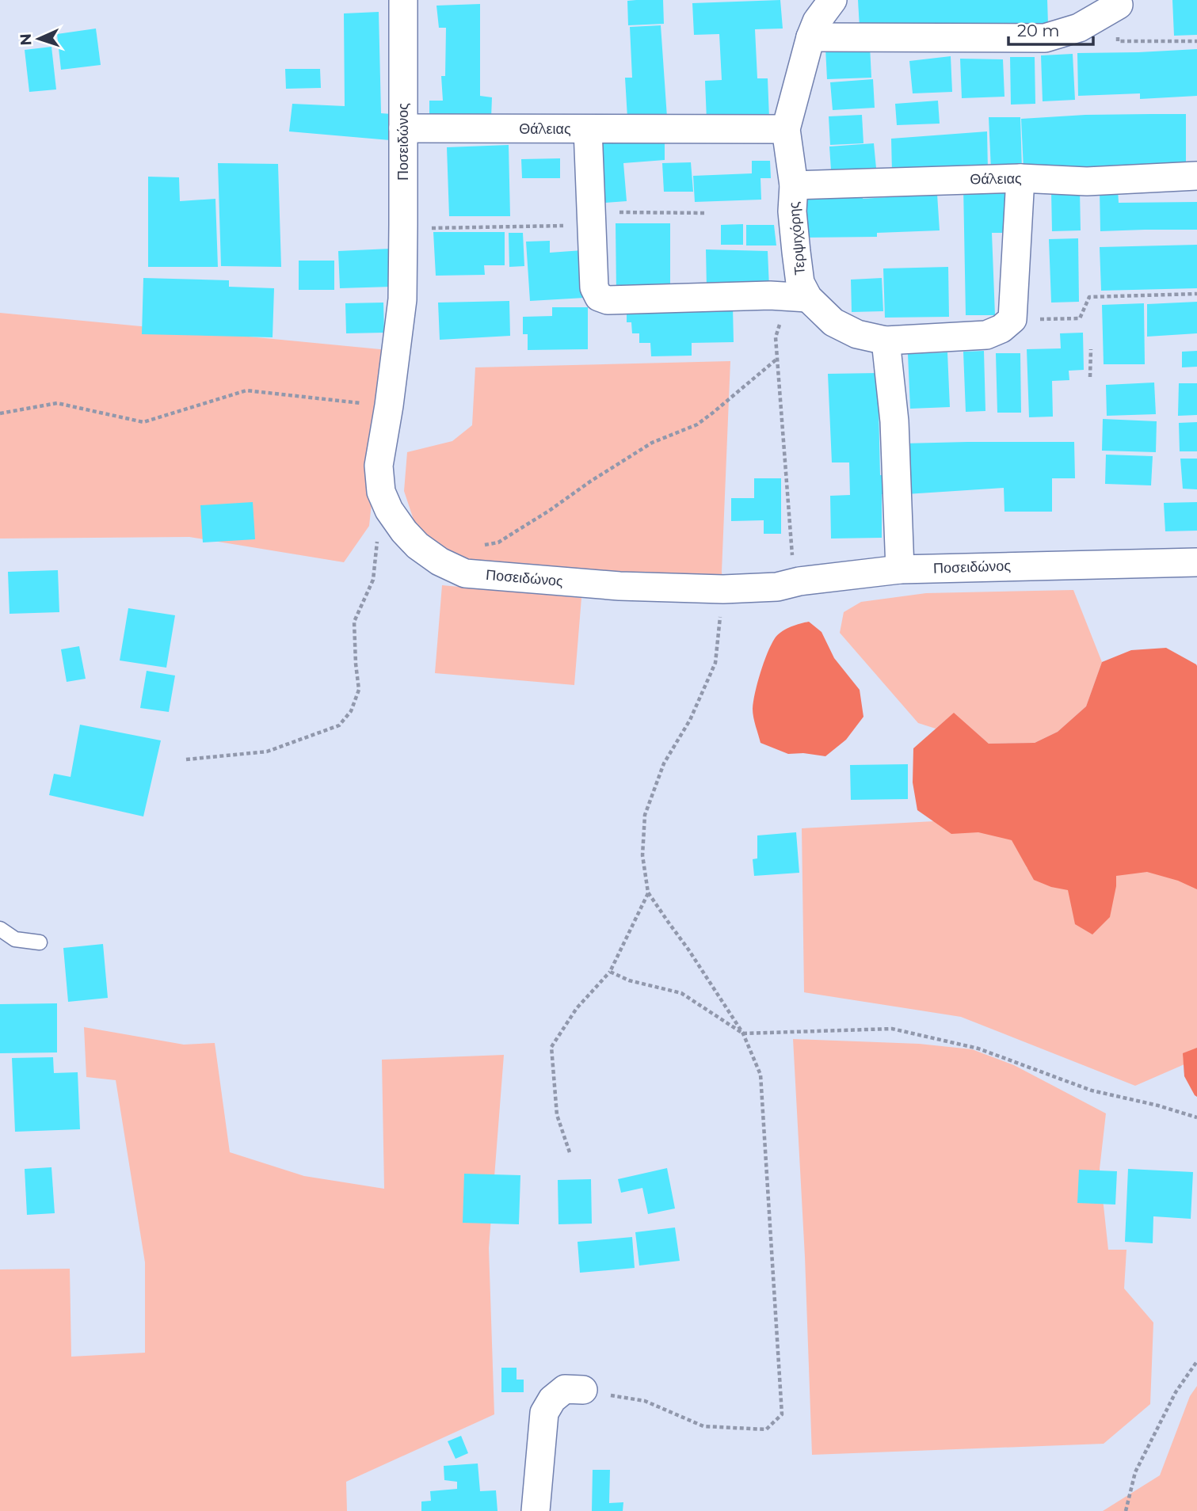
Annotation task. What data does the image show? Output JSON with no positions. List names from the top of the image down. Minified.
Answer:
{"streets":{"street":["Θάλειας","Ποσειδώνος","Τερψιχόρης"]},"crossings":[["Θάλειας","Ποσειδώνος"],["Θάλειας","Τερψιχόρης"]],"scale_bar":"20 m","north":"left"}
